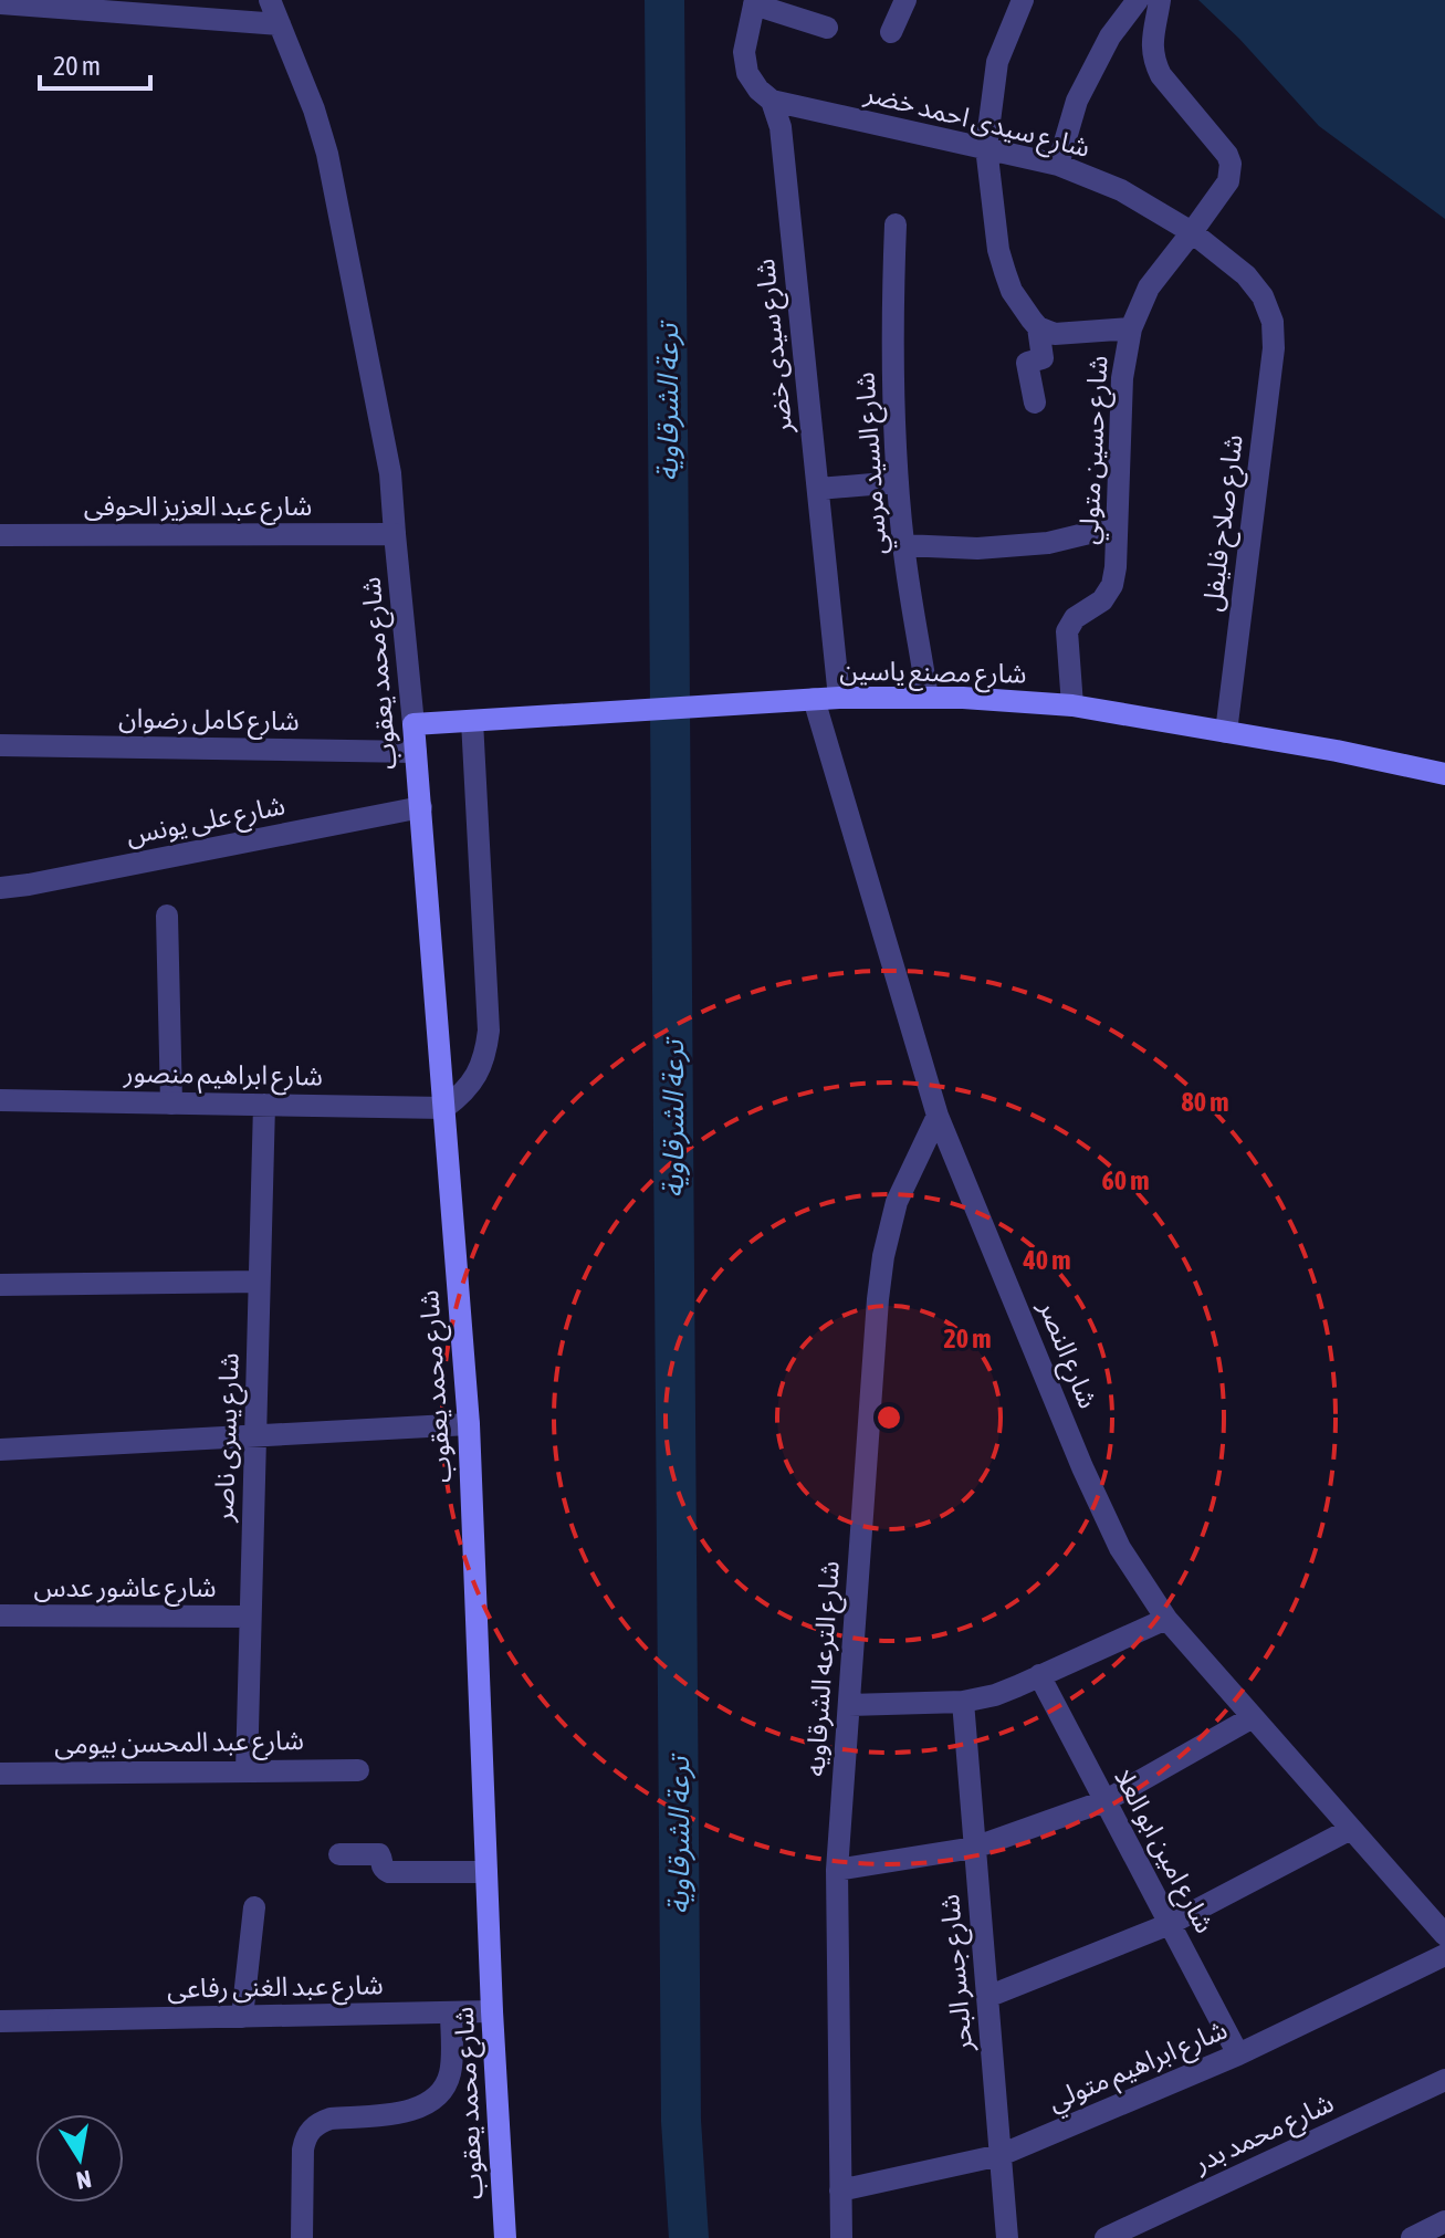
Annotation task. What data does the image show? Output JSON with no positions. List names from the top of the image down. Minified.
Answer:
{"streets":{"main road":["شارع مصنع ياسين","شارع محمد يعقوب"],"street":["شارع سيدى احمد خضر","شارع سيدى خضر","شارع حسين متولي","شارع السيد مرسي","شارع عبد العزيز الحوفى","شارع صلاح فليفل","شارع كامل رضوان","شارع على يونس","شارع ابراهيم منصور","شارع النصر","شارع يسرى ناصر","شارع عاشور عدس","شارع الترعه الشرقاويه","شارع عبد المحسن بيومى","شارع امين ابو العلا","شارع جسر البحر","شارع عبد الغنى رفاعى","شارع ابراهيم متولي","شارع محمد بدر"]},"crossings":[["شارع سيدى احمد خضر","شارع سيدى خضر"],["شارع سيدى احمد خضر","شارع حسين متولي"],["شارع سيدى احمد خضر","شارع صلاح فليفل"],["شارع سيدى خضر","شارع مصنع ياسين"],["شارع حسين متولي","شارع مصنع ياسين"],["شارع السيد مرسي","شارع مصنع ياسين"],["شارع عبد العزيز الحوفى","شارع محمد يعقوب"],["شارع صلاح فليفل","شارع مصنع ياسين"],["شارع مصنع ياسين","شارع محمد يعقوب"],["شارع مصنع ياسين","شارع النصر"],["شارع محمد يعقوب","شارع كامل رضوان"],["شارع محمد يعقوب","شارع على يونس"],["شارع محمد يعقوب","شارع ابراهيم منصور"],["شارع محمد يعقوب","شارع عبد الغنى رفاعى"],["شارع ابراهيم منصور","شارع يسرى ناصر"],["شارع النصر","شارع الترعه الشرقاويه"],["شارع يسرى ناصر","شارع عاشور عدس"],["شارع يسرى ناصر","شارع عبد المحسن بيومى"],["شارع الترعه الشرقاويه","شارع ابراهيم متولي"],["شارع امين ابو العلا","شارع ابراهيم متولي"],["شارع جسر البحر","شارع ابراهيم متولي"]],"water":["ترعة الشرقاوية"],"scale_bar":"20 m","north":"bottom","rings":["80 m","60 m","40 m","20 m"]}
